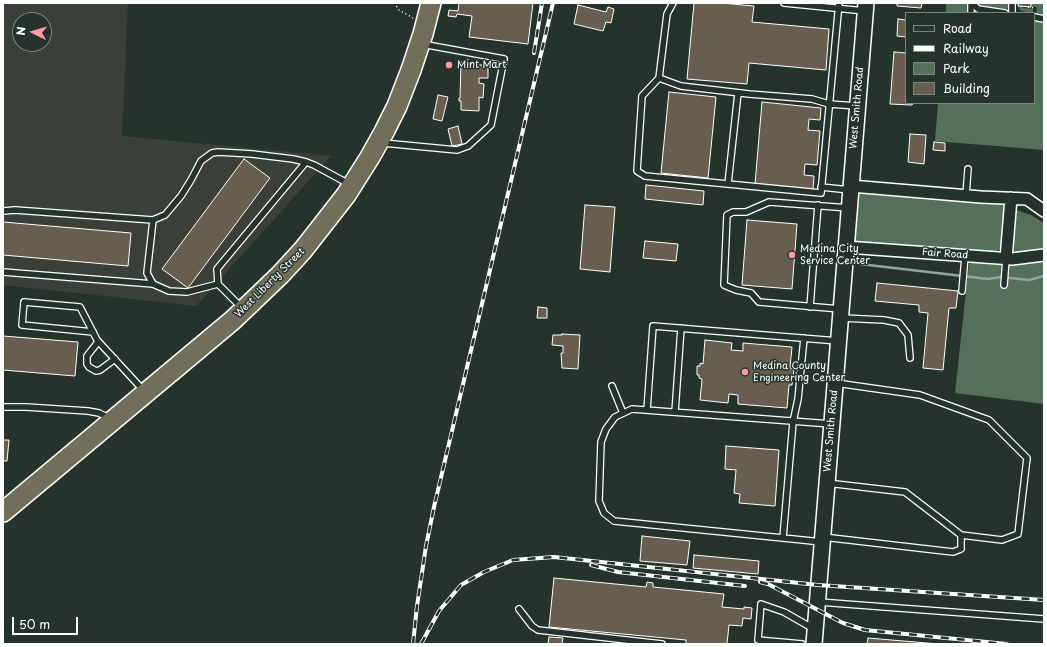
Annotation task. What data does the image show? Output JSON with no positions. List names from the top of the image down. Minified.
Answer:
{"streets":{"highway":["West Liberty Street"],"street":["West Smith Road","Fair Road"]},"crossings":[["West Smith Road","Fair Road"]],"places":["Mint Mart","Medina City Service Center","Medina County Engineering Center"],"legend":["Road","Railway","Park","Building"],"scale_bar":"50 m","north":"left"}
